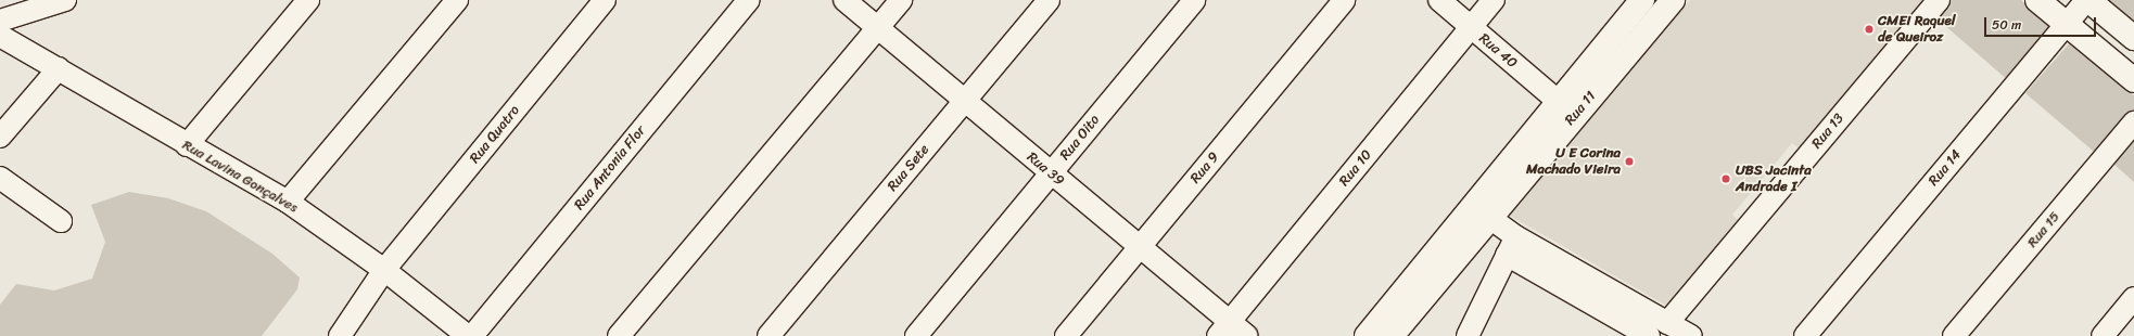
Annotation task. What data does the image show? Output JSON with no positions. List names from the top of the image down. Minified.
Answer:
{"streets":{"main road":["Rua 11"],"street":["Rua 40","Rua 13","Rua Quatro","Rua Oito","Rua Antonia Flor","Rua Sete","Rua 9","Rua 10","Rua 14","Rua 39","Rua Lavina Gonçalves","Rua 15"]},"crossings":[["Rua 40","Rua 11"],["Rua 40","Rua 10"],["Rua Quatro","Rua Lavina Gonçalves"],["Rua Oito","Rua 39"],["Rua Sete","Rua 39"],["Rua 9","Rua 39"],["Rua 10","Rua 39"]],"places":["CMEI Raquel de Queiroz","U E Corina Machado Vieira","UBS Jacinta Andrade I"],"scale_bar":"50 m"}
